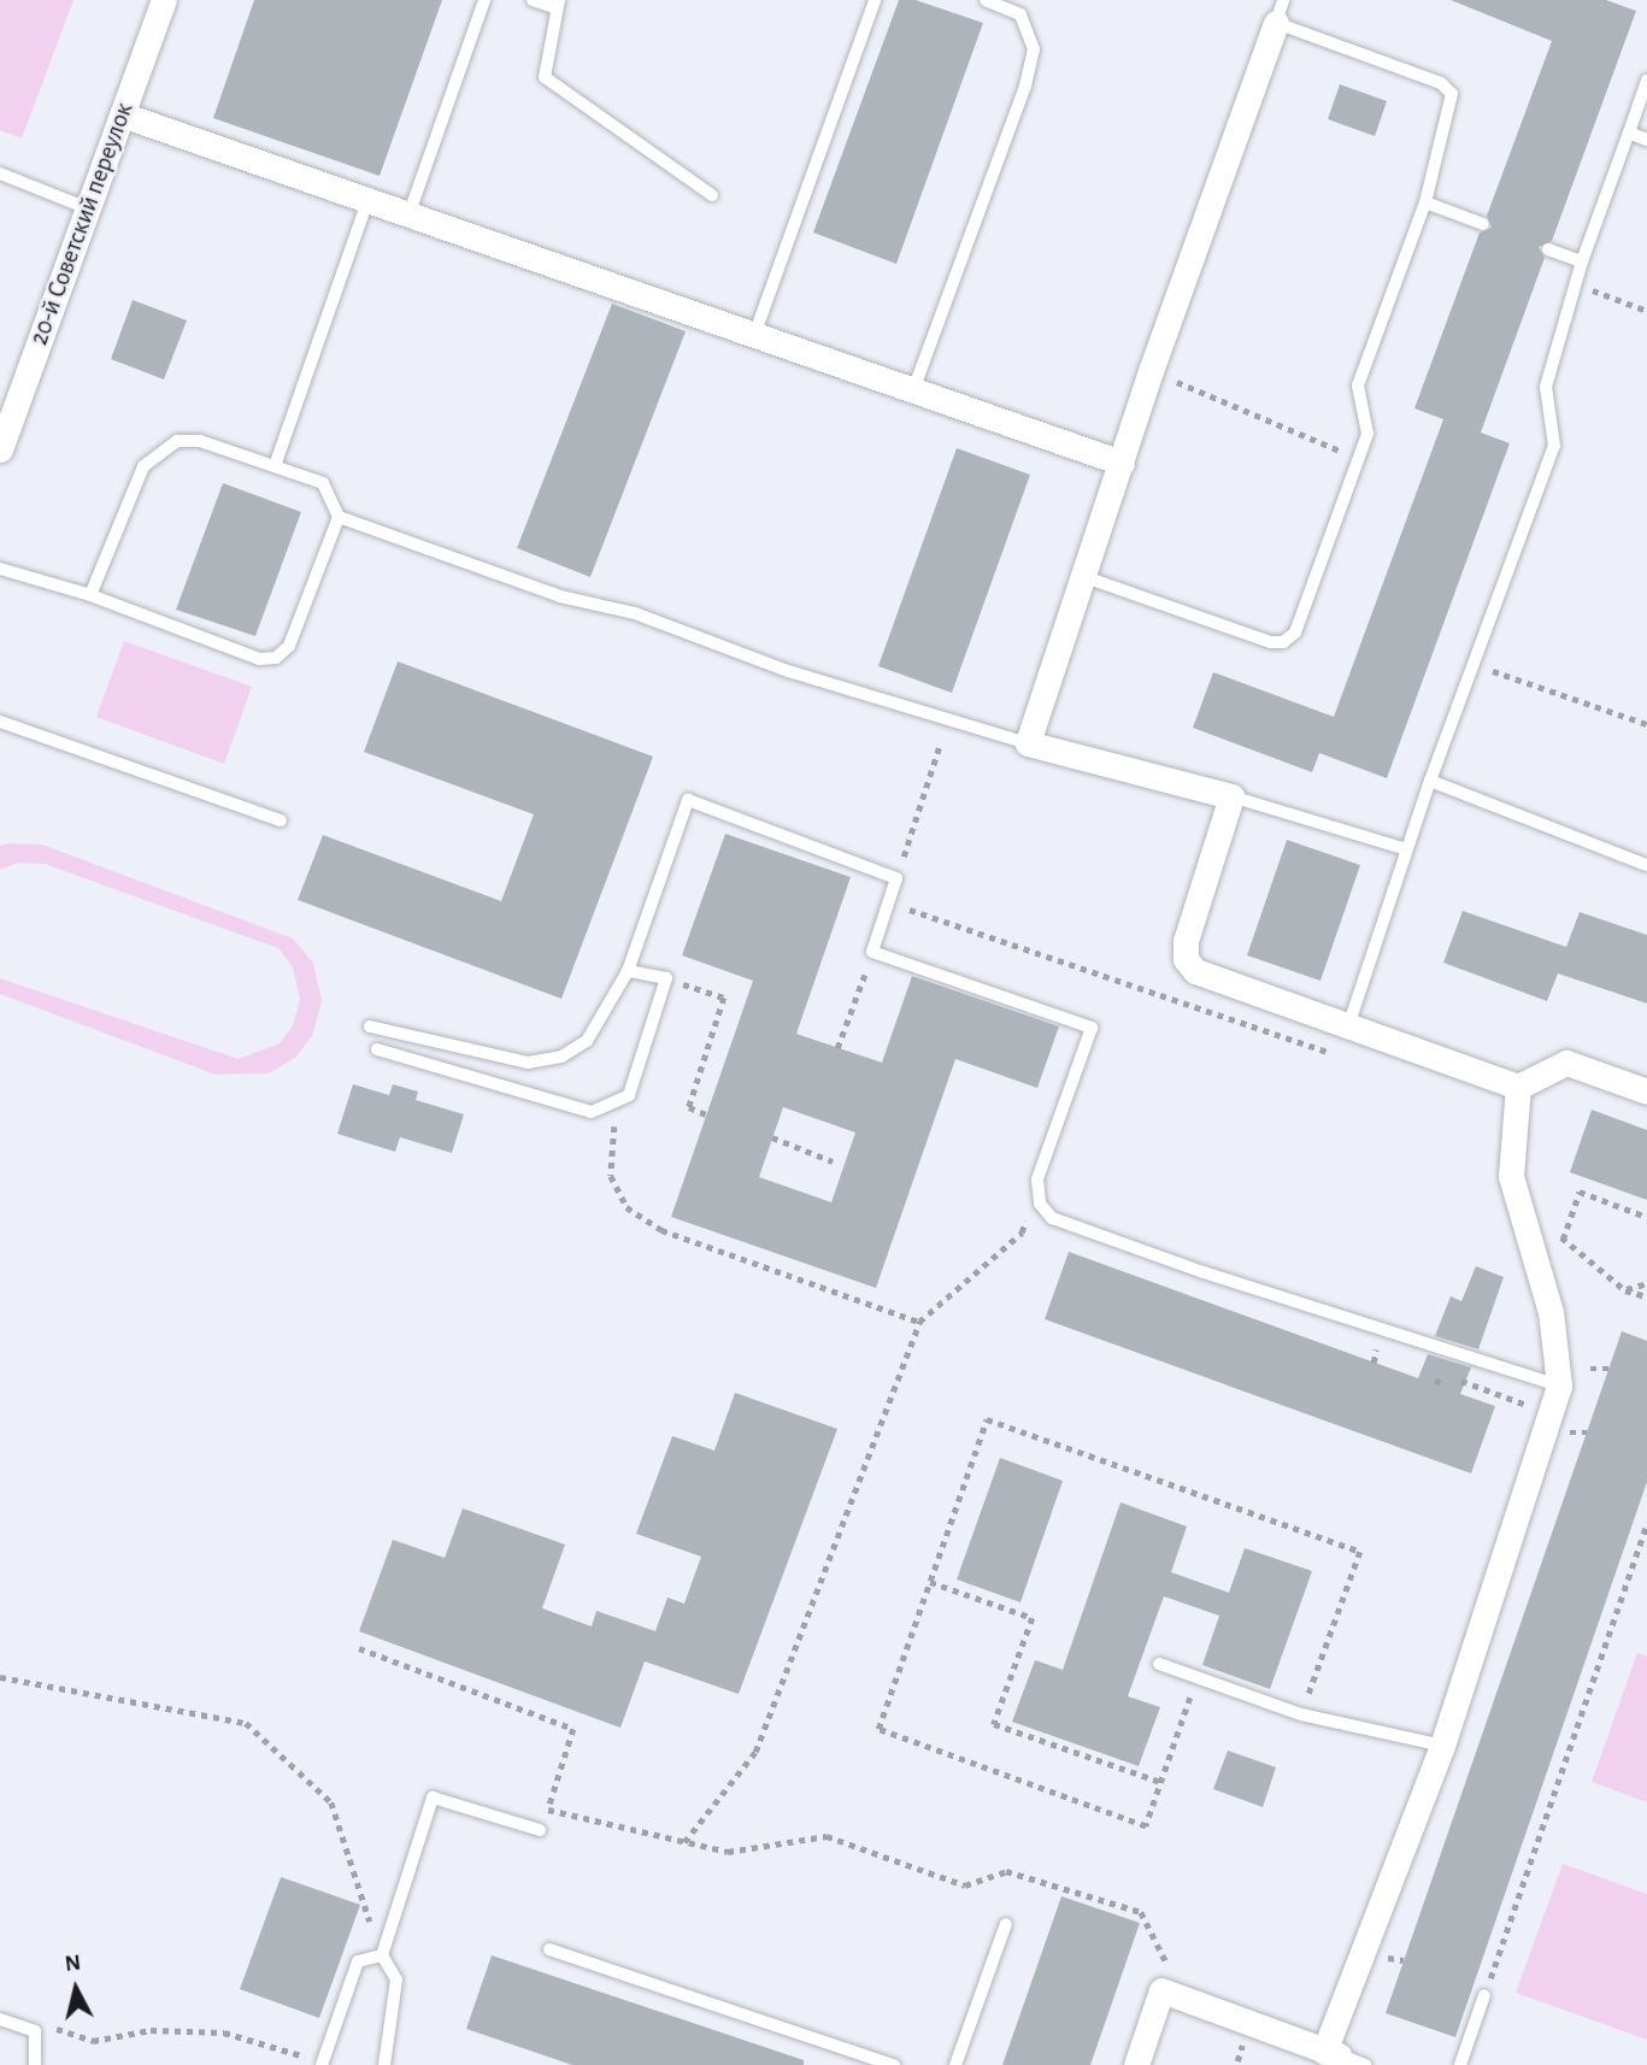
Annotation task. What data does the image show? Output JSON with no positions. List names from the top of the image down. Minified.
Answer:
{"streets":{"street":["20-й Советский переулок"]},"north":"top"}
